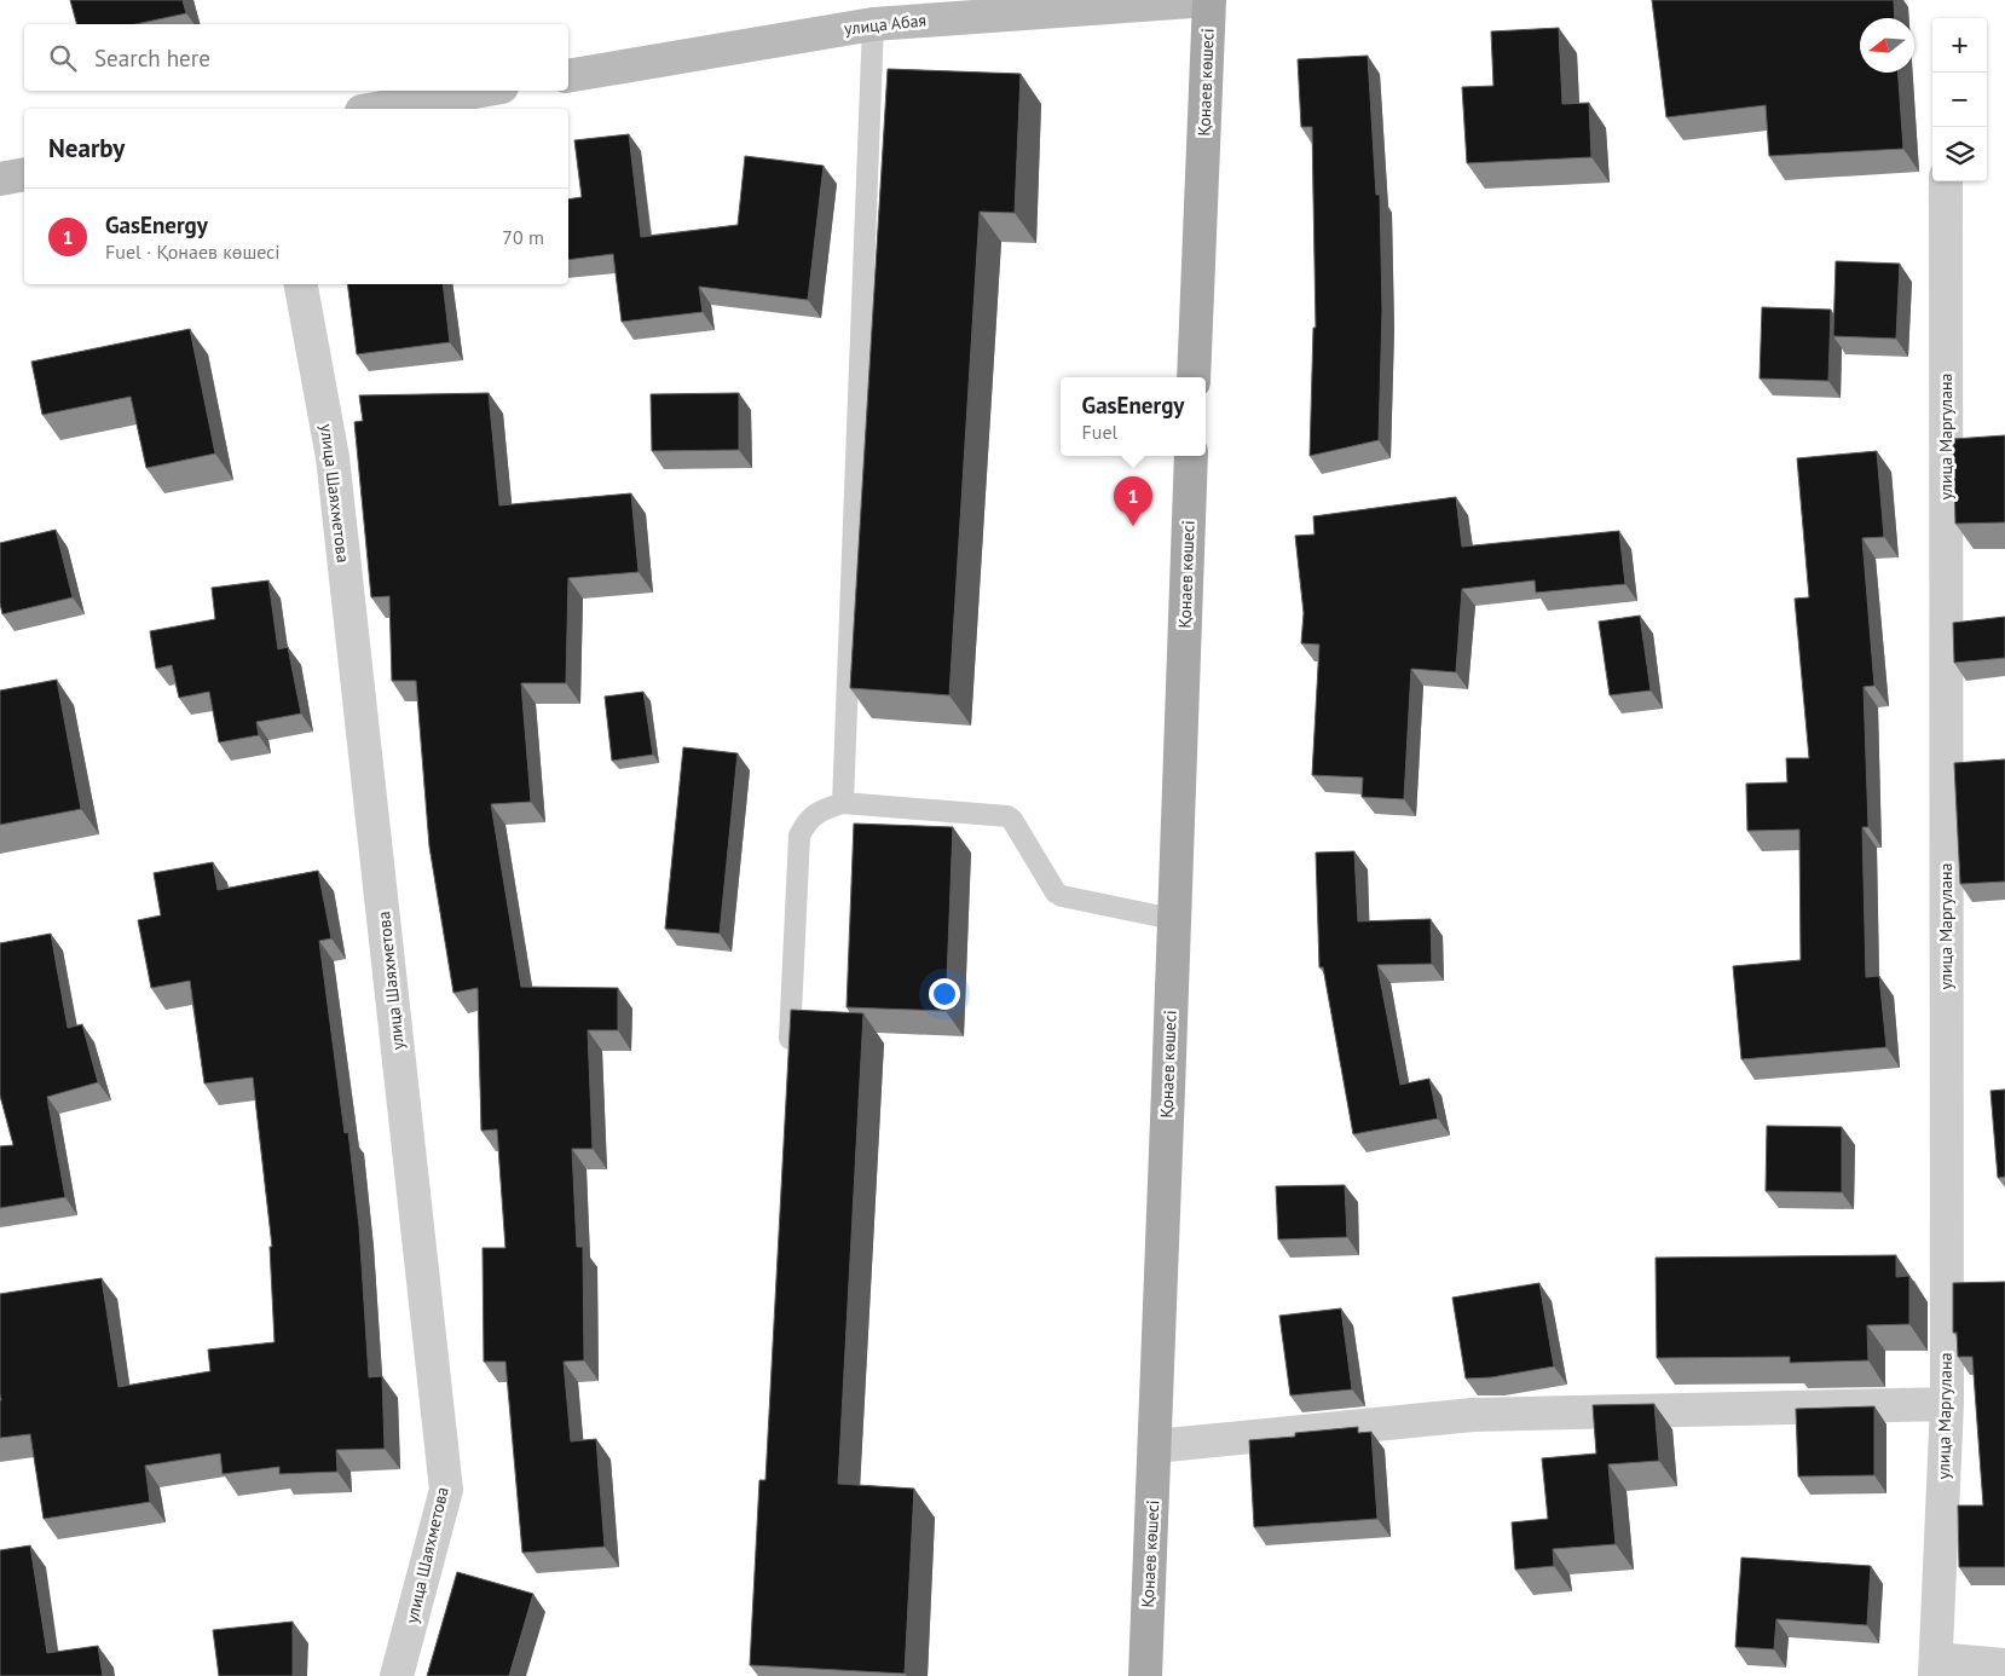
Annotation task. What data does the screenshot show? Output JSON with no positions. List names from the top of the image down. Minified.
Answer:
{"streets":{"main road":["улица Абая","Қонаев көшесі"],"street":["улица Маргулана","улица Шаяхметова"]},"crossings":[["улица Абая","Қонаев көшесі"]],"north":"left","page":{"map_buttons":["+","−"],"search":"Search here","heading":"Nearby","list":[{"mark":"1","name":"GasEnergy","note":"Fuel · Қонаев көшесі","value":"70 m"}],"popup":["GasEnergy","Fuel"],"pins":"1"}}
